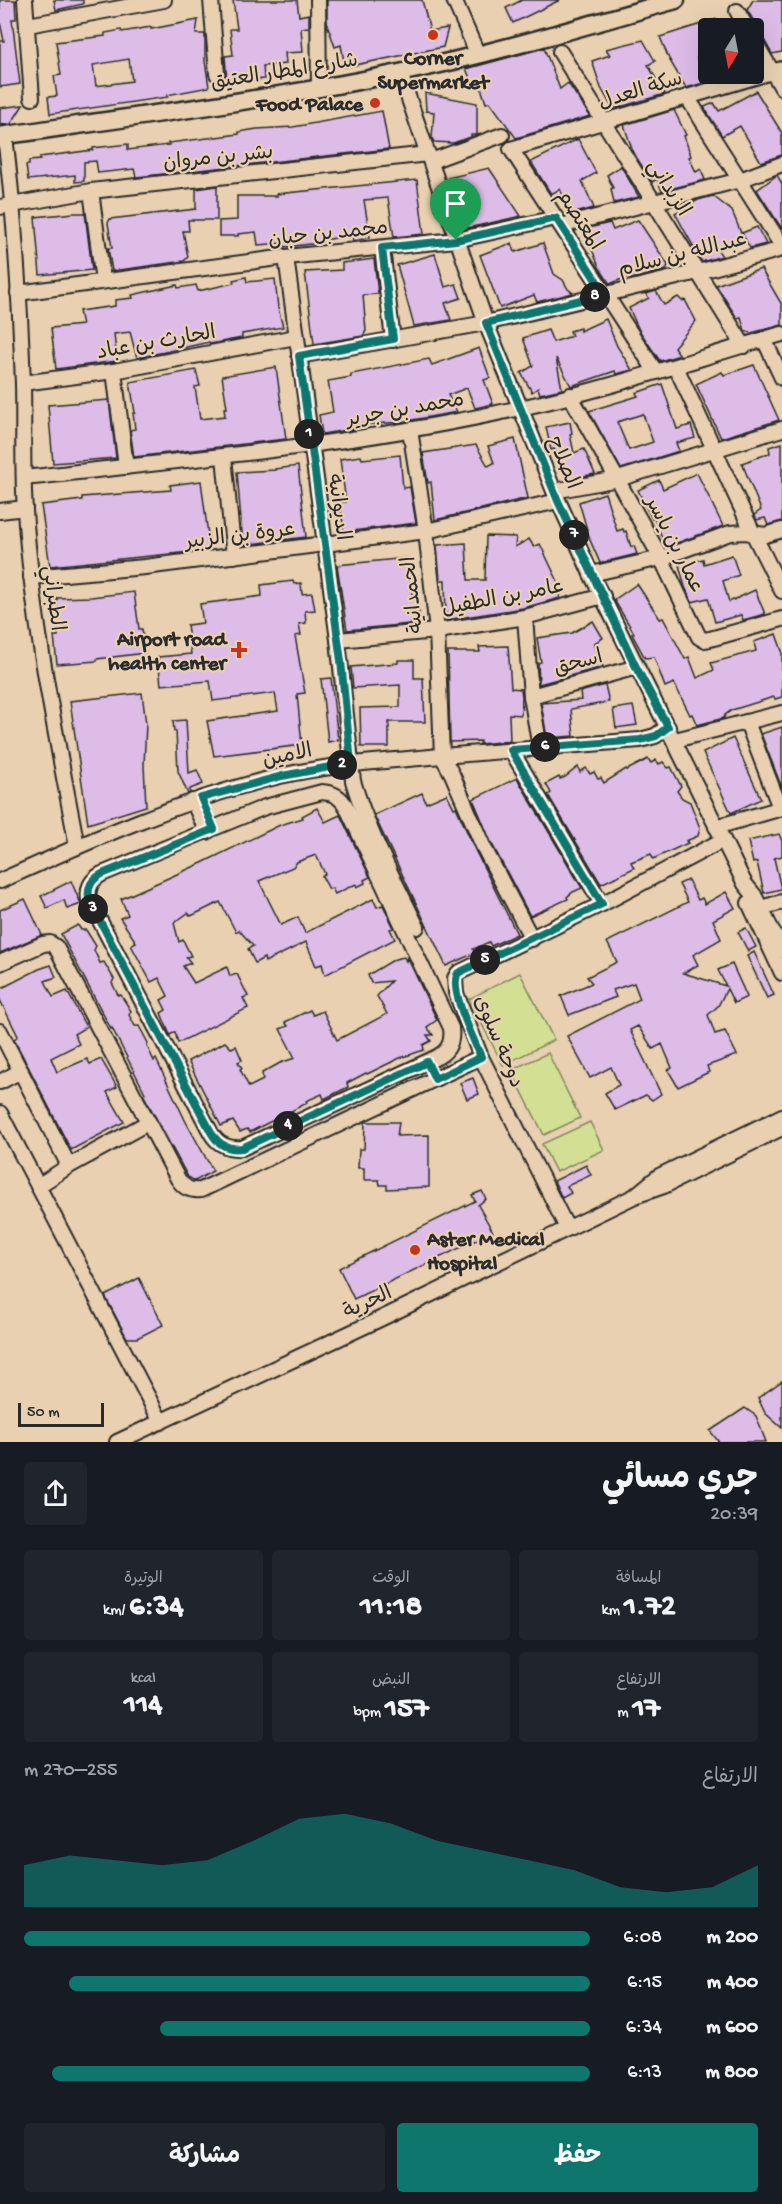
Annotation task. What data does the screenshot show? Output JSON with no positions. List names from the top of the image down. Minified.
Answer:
{"streets":{"street":["شارع المطار العتيق","سكة العدل","بشر بن مروان","الزبداني","المعتصم","محمد بن حبان","عبدالله بن سلام","الحارث بن عباد","محمد بن جرير","الصلاح","الديوانية","عروة بن الزبير","عمار بن ياسر","الحمدانية","عامر بن الطفيل","الطبراني","اسحق","الامين","دوحة سلوى","الحرية"]},"crossings":[["شارع المطار العتيق","الصلاح"],["شارع المطار العتيق","الطبراني"],["سكة العدل","الزبداني"],["سكة العدل","المعتصم"],["بشر بن مروان","الصلاح"],["بشر بن مروان","الطبراني"],["الزبداني","محمد بن حبان"],["الزبداني","عبدالله بن سلام"],["الزبداني","محمد بن جرير"],["المعتصم","محمد بن حبان"],["المعتصم","عبدالله بن سلام"],["المعتصم","محمد بن جرير"],["محمد بن حبان","الصلاح"],["محمد بن حبان","الديوانية"],["محمد بن حبان","الطبراني"],["عبدالله بن سلام","الصلاح"],["الحارث بن عباد","الديوانية"],["الحارث بن عباد","الطبراني"],["محمد بن جرير","الصلاح"],["محمد بن جرير","الديوانية"],["محمد بن جرير","عمار بن ياسر"],["محمد بن جرير","الحمدانية"],["محمد بن جرير","الطبراني"],["الصلاح","عروة بن الزبير"],["الصلاح","عامر بن الطفيل"],["الصلاح","اسحق"],["الصلاح","الامين"],["الصلاح","دوحة سلوى"],["الديوانية","عروة بن الزبير"],["الديوانية","عامر بن الطفيل"],["الديوانية","الامين"],["عروة بن الزبير","عمار بن ياسر"],["عروة بن الزبير","الحمدانية"],["عروة بن الزبير","الطبراني"],["عمار بن ياسر","عامر بن الطفيل"],["الحمدانية","عامر بن الطفيل"],["الحمدانية","الامين"],["عامر بن الطفيل","اسحق"],["الطبراني","الامين"],["اسحق","الامين"],["دوحة سلوى","الحرية"]],"places":{"other":["Corner Supermarket","Food Palace","Aster Medical Hospital"],"health":["Airport road health center"]},"scale_bar":"50 m","north":"bottom","page":{"pins":["8","1","7","6","2","3","5","4"],"scale":"50 m","heading":["جري مسائي","20:39"],"stats":[["المسافة","1.72 km"],["الوقت","11:18"],["الوتيرة","6:34 /km"],["الارتفاع","17 m"],["النبض","157 bpm"],["kcal","114"]],"chart":["الارتفاع","255–270 m"],"list":[{"name":"200 m","note":"6:08"},{"name":"400 m","note":"6:15"},{"name":"600 m","note":"6:34"},{"name":"800 m","note":"6:13"}],"buttons":["حفظ","مشاركة"]}}
